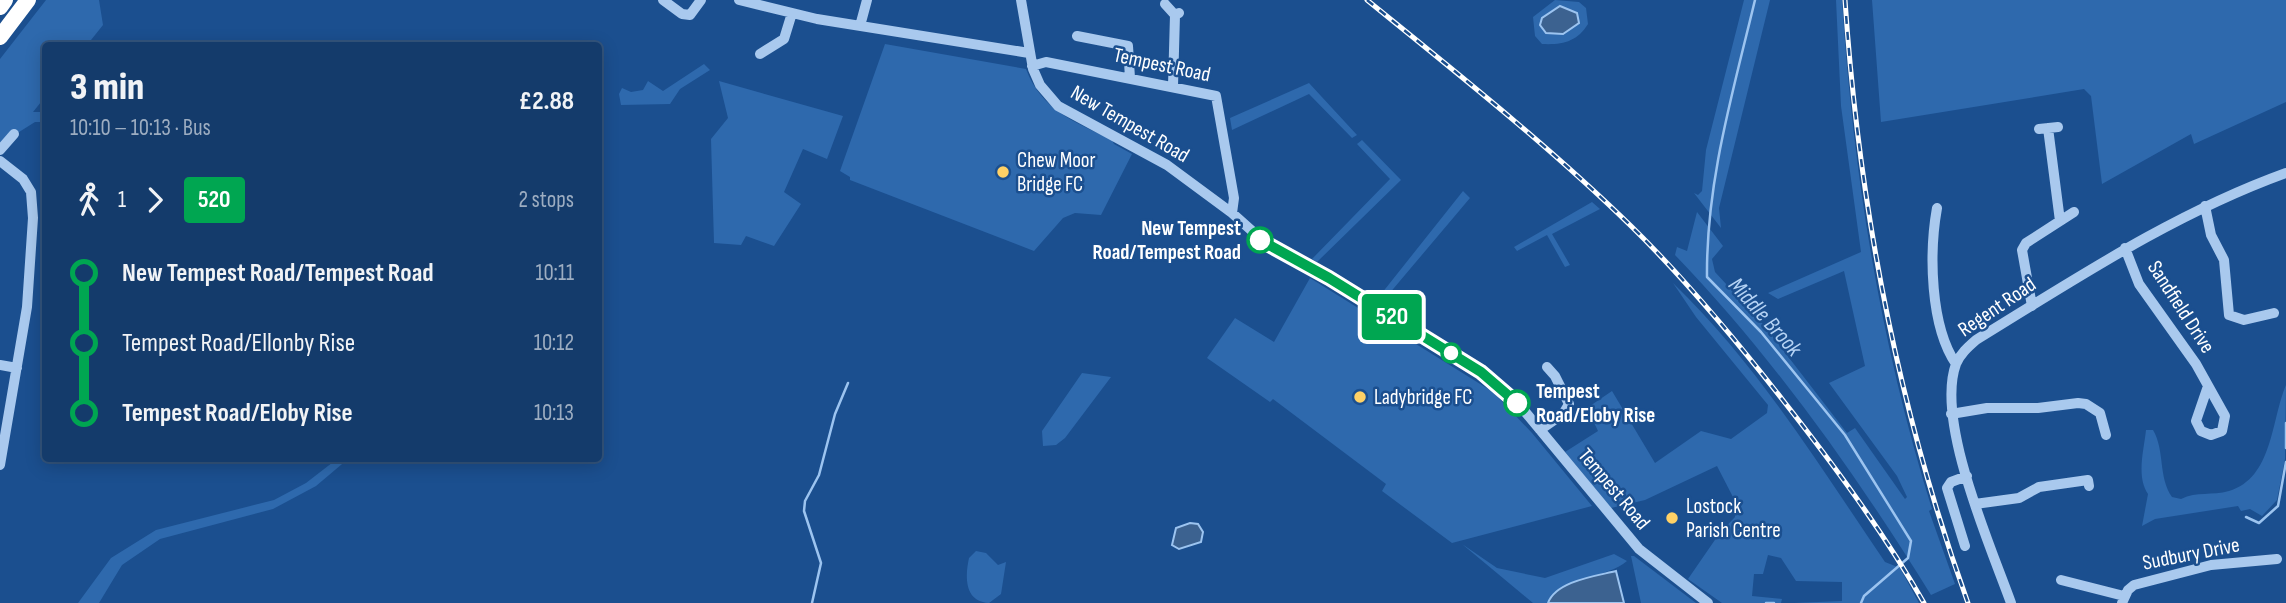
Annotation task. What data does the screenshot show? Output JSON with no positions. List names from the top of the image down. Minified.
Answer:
{"streets":{"street":["Tempest Road","New Tempest Road","Regent Road","Sandfield Drive","Sudbury Drive"]},"crossings":[["Tempest Road","New Tempest Road"],["Regent Road","Sandfield Drive"]],"water":["Middle Brook"],"places":["Chew Moor Bridge FC","New Tempest Road/Tempest Road","Ladybridge FC","Tempest Road/Eloby Rise","Lostock Parish Centre"],"lines":["bus line 520"],"page":{"on_map":"520","heading":["3 min","10:10 – 10:13 · Bus","£2.88"],"legs":["1","520","2 stops"],"list":[{"name":"New Tempest Road/Tempest Road","value":"10:11"},{"name":"Tempest Road/Ellonby Rise","value":"10:12"},{"name":"Tempest Road/Eloby Rise","value":"10:13"}]}}
